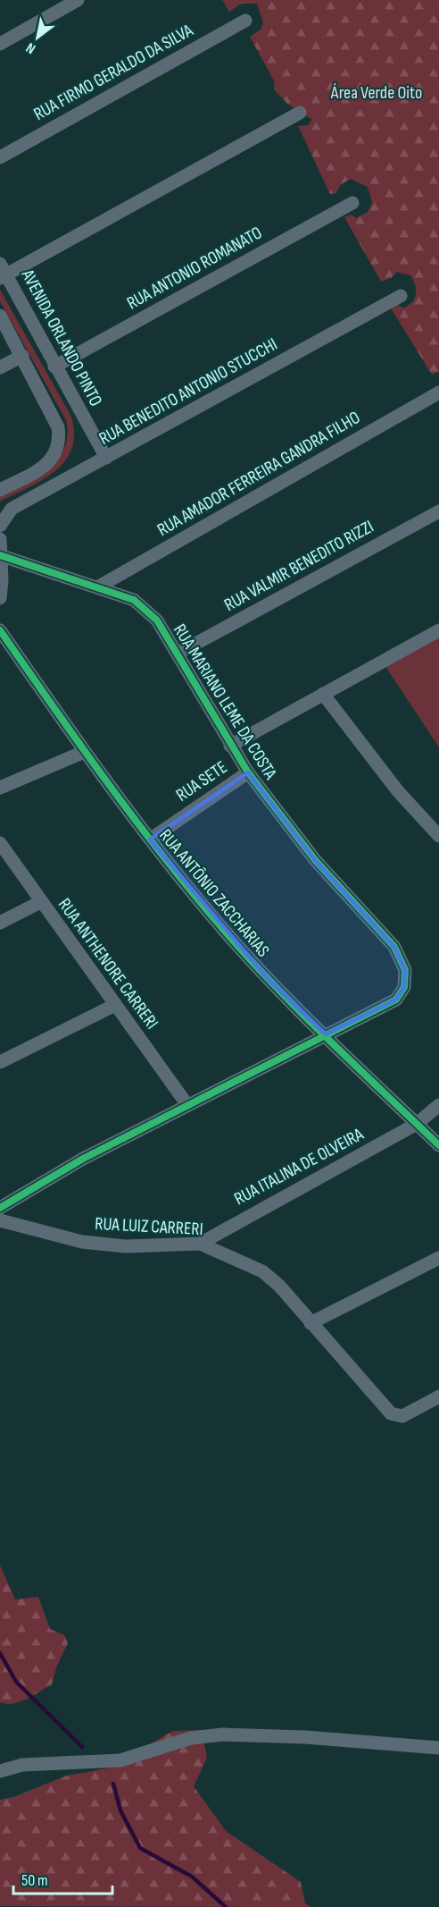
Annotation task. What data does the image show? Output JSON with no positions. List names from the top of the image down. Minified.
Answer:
{"streets":{"street":["RUA FIRMO GERALDO DA SILVA","RUA ANTONIO ROMANATO","AVENIDA ORLANDO PINTO","RUA BENEDITO ANTONIO STUCCHI","RUA AMADOR FERREIRA GANDRA FILHO","RUA VALMIR BENEDITO RIZZI","RUA MARIANO LEME DA COSTA","RUA SETE","RUA ANTÔNIO ZACCHARIAS","RUA ANTHENORE CARRERI","RUA ITALINA DE OLVEIRA","RUA LUIZ CARRERI"]},"crossings":[["RUA ANTONIO ROMANATO","AVENIDA ORLANDO PINTO"],["AVENIDA ORLANDO PINTO","RUA BENEDITO ANTONIO STUCCHI"],["RUA AMADOR FERREIRA GANDRA FILHO","RUA MARIANO LEME DA COSTA"],["RUA VALMIR BENEDITO RIZZI","RUA MARIANO LEME DA COSTA"],["RUA MARIANO LEME DA COSTA","RUA SETE"],["RUA MARIANO LEME DA COSTA","RUA ANTÔNIO ZACCHARIAS"],["RUA SETE","RUA ANTÔNIO ZACCHARIAS"],["RUA ANTÔNIO ZACCHARIAS","RUA ITALINA DE OLVEIRA"],["RUA ITALINA DE OLVEIRA","RUA LUIZ CARRERI"]],"parks":["Área Verde Oito"],"scale_bar":"50 m","north":"bottom left"}
